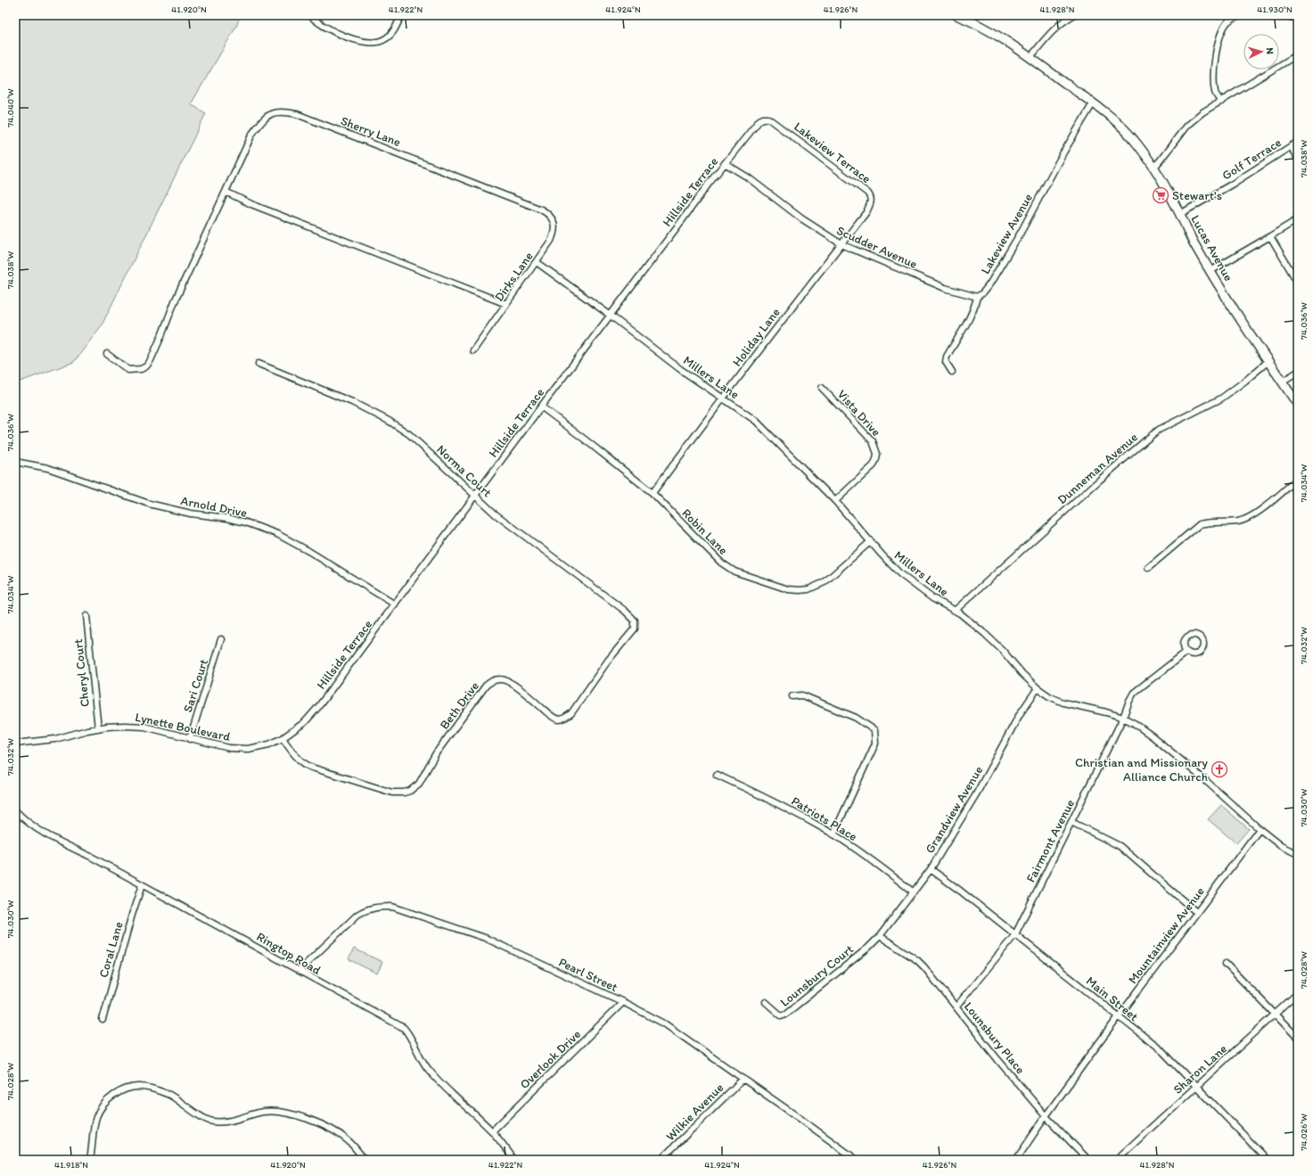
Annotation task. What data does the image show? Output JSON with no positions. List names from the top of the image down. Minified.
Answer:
{"streets":{"street":["Sherry Lane","Lakeview Terrace","Golf Terrace","Hillside Terrace","Lakeview Avenue","Scudder Avenue","Lucas Avenue","Dirks Lane","Holiday Lane","Millers Lane","Vista Drive","Dunneman Avenue","Norma Court","Arnold Drive","Robin Lane","Cheryl Court","Sari Court","Beth Drive","Lynette Boulevard","Grandview Avenue","Patriots Place","Fairmont Avenue","Mountainview Avenue","Coral Lane","Ringtop Road","Pearl Street","Lounsbury Court","Main Street","Lounsbury Place","Overlook Drive","Sharon Lane","Wilkie Avenue"]},"crossings":[["Sherry Lane","Dirks Lane"],["Lakeview Terrace","Hillside Terrace"],["Lakeview Terrace","Holiday Lane"],["Golf Terrace","Lucas Avenue"],["Hillside Terrace","Scudder Avenue"],["Hillside Terrace","Millers Lane"],["Hillside Terrace","Norma Court"],["Hillside Terrace","Arnold Drive"],["Hillside Terrace","Robin Lane"],["Hillside Terrace","Beth Drive"],["Hillside Terrace","Lynette Boulevard"],["Lakeview Avenue","Scudder Avenue"],["Lakeview Avenue","Lucas Avenue"],["Scudder Avenue","Holiday Lane"],["Lucas Avenue","Dunneman Avenue"],["Dirks Lane","Millers Lane"],["Holiday Lane","Millers Lane"],["Holiday Lane","Robin Lane"],["Millers Lane","Vista Drive"],["Millers Lane","Dunneman Avenue"],["Millers Lane","Robin Lane"],["Millers Lane","Grandview Avenue"],["Millers Lane","Fairmont Avenue"],["Millers Lane","Mountainview Avenue"],["Norma Court","Beth Drive"],["Cheryl Court","Lynette Boulevard"],["Sari Court","Lynette Boulevard"],["Beth Drive","Lynette Boulevard"],["Grandview Avenue","Patriots Place"],["Grandview Avenue","Lounsbury Court"],["Grandview Avenue","Main Street"],["Grandview Avenue","Lounsbury Place"],["Fairmont Avenue","Main Street"],["Fairmont Avenue","Lounsbury Place"],["Mountainview Avenue","Main Street"],["Mountainview Avenue","Lounsbury Place"],["Coral Lane","Ringtop Road"],["Ringtop Road","Pearl Street"],["Ringtop Road","Overlook Drive"],["Pearl Street","Overlook Drive"],["Pearl Street","Wilkie Avenue"],["Lounsbury Court","Lounsbury Place"],["Main Street","Sharon Lane"]],"places":{"supermarket":["Stewart's"],"church":["Christian and Missionary Alliance Church"]},"north":"right","coordinates":["41.920°N","41.922°N","41.924°N","41.926°N","41.928°N","41.930°N","74.040°W","74.038°W","74.036°W","74.034°W","74.032°W","74.030°W","74.028°W","74.026°W","41.918°N"]}
